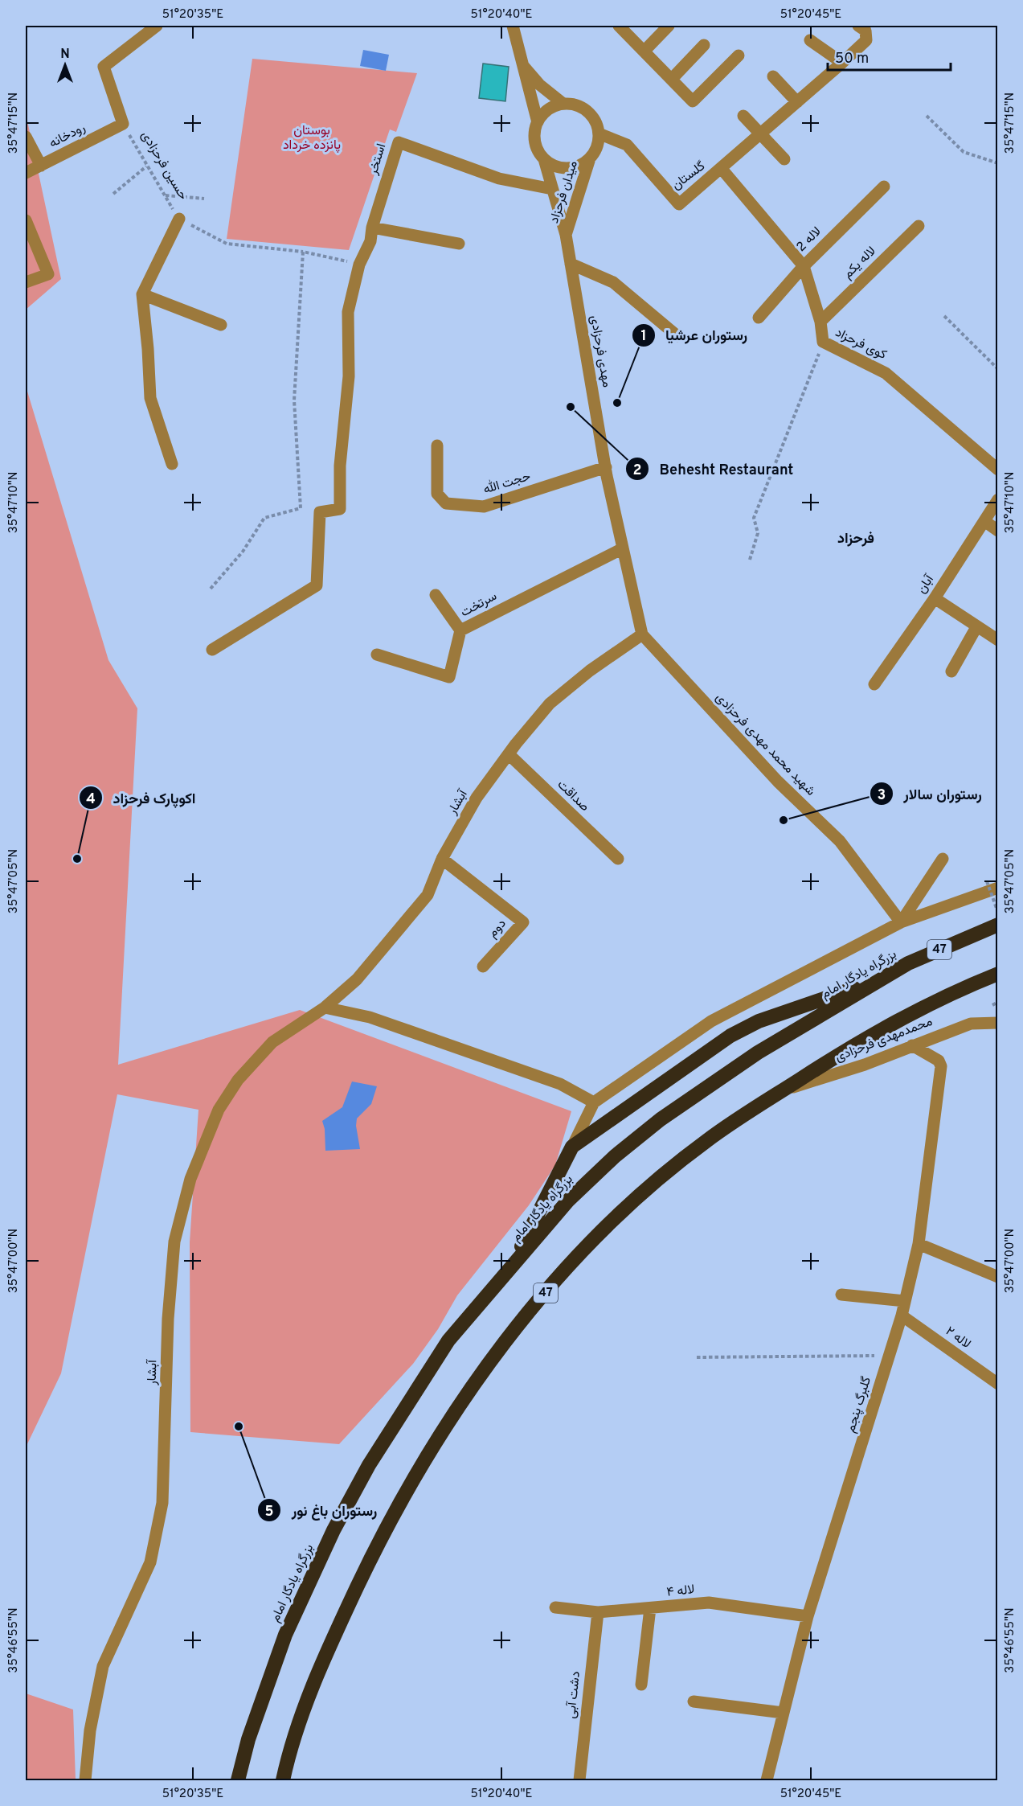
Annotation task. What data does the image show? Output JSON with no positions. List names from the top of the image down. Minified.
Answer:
{"streets":{"highway":["47","بزرگراه یادگار امام"],"street":["رودخانه","استخر","حسین فرحزادی","گلستان","میدان فرحزاد","لاله 2","لاله یکم","کوی فرحزاد","مهدی فرحزادی","حجت الله","آبان","سرتخت","شهید محمد مهدی فرحزادی","صداقت","آبشار","دوم","محمدمهدی فرحزادی","لاله ۲","گلبرگ پنجم","لاله ۴","دشت آبی"]},"crossings":[["رودخانه","حسین فرحزادی"],["استخر","مهدی فرحزادی"],["گلستان","میدان فرحزاد"],["گلستان","کوی فرحزاد"],["گلستان","مهدی فرحزادی"],["میدان فرحزاد","مهدی فرحزادی"],["لاله 2","کوی فرحزاد"],["لاله یکم","کوی فرحزاد"],["مهدی فرحزادی","حجت الله"],["مهدی فرحزادی","سرتخت"],["مهدی فرحزادی","شهید محمد مهدی فرحزادی"],["مهدی فرحزادی","آبشار"],["شهید محمد مهدی فرحزادی","آبشار"],["صداقت","آبشار"],["آبشار","دوم"],["47","محمدمهدی فرحزادی"],["محمدمهدی فرحزادی","گلبرگ پنجم"],["لاله ۲","گلبرگ پنجم"],["گلبرگ پنجم","لاله ۴"],["لاله ۴","دشت آبی"]],"districts":["فرحزاد"],"parks":["بوستان پانزده خرداد"],"places":["رستوران عرشیا","Behesht Restaurant","رستوران سالار","اکوپارک فرحزاد","رستوران باغ نور"],"scale_bar":"50 m","north":"top","coordinates":["51°20'35\"E","51°20'40\"E","51°20'45\"E","35°47'15\"N","35°47'10\"N","35°47'05\"N","35°47'00\"N","35°46'55\"N"]}
